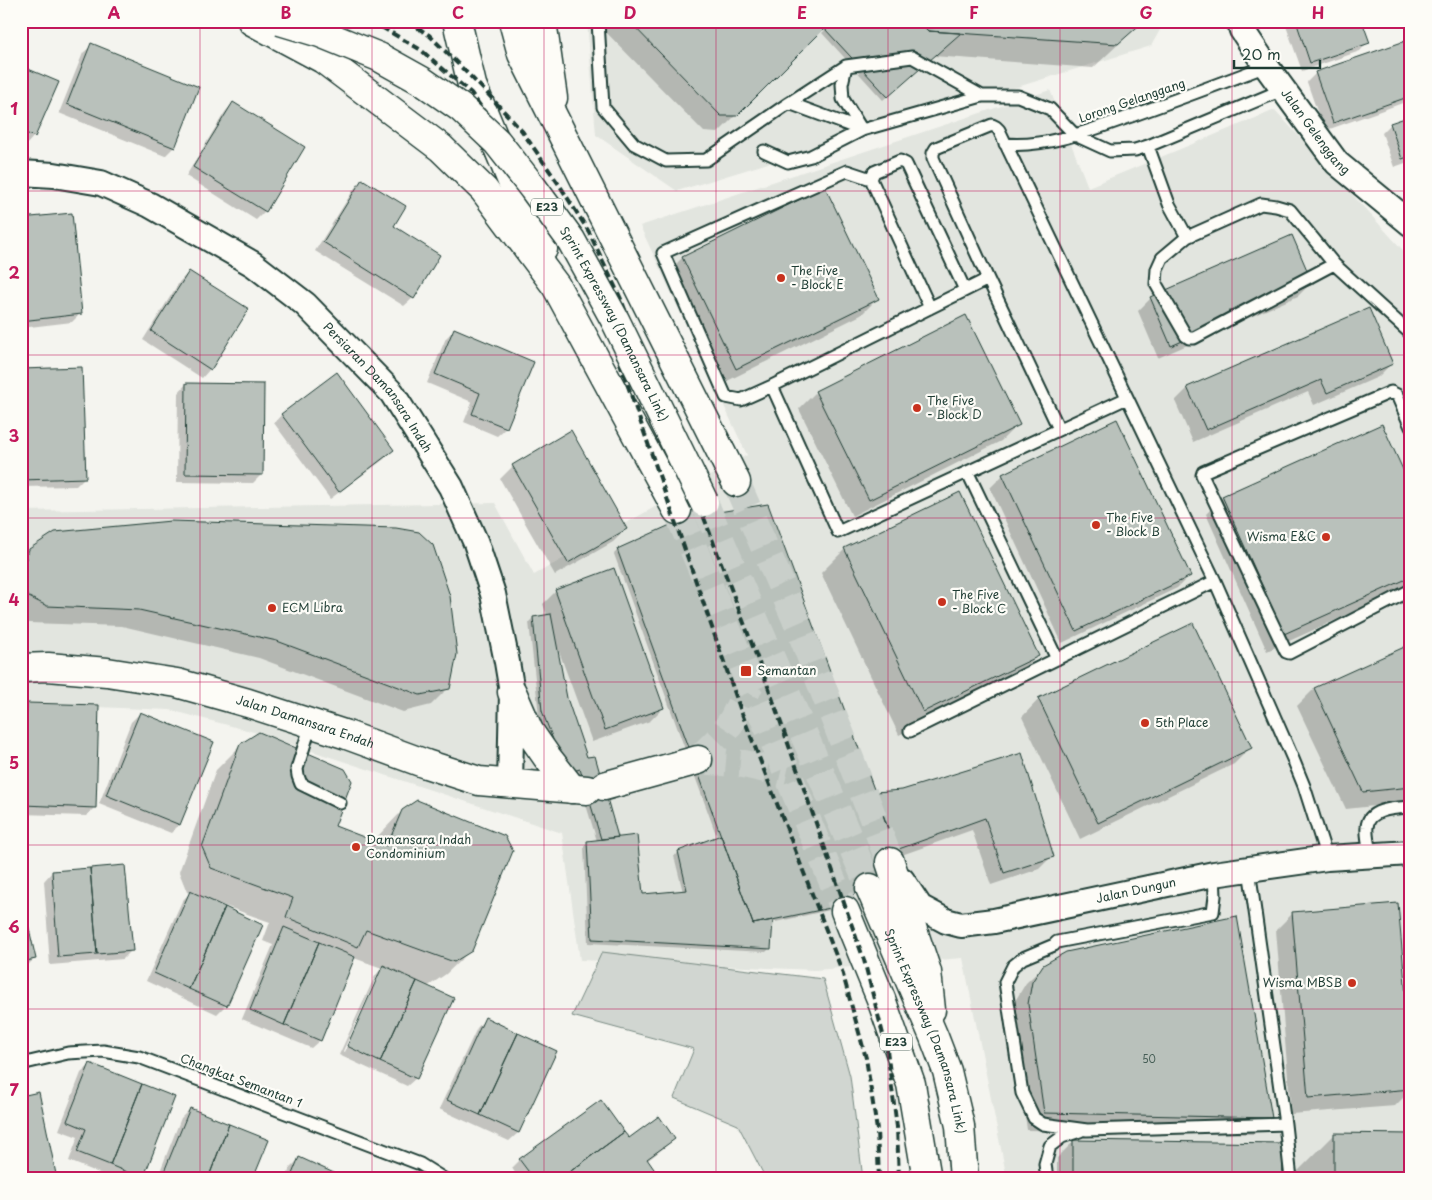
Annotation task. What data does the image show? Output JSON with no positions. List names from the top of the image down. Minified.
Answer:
{"streets":{"main road":["E23","Sprint Expressway (Damansara Link)","Jalan Damansara Endah"],"street":["Jalan Gelenggang","Persiaran Damansara Indah","Jalan Dungun"],"lane":["Lorong Gelanggang","Changkat Semantan 1"]},"crossings":[["Lorong Gelanggang","Jalan Gelenggang"],["E23","Sprint Expressway (Damansara Link)"],["E23","Jalan Dungun"],["Persiaran Damansara Indah","Jalan Damansara Endah"]],"places":{"other":["The Five - Block E","The Five - Block D","The Five - Block B","Wisma E&C","The Five - Block C","ECM Libra","5th Place","Damansara Indah Condominium","Wisma MBSB"],"transit":["Semantan"]},"house_numbers":["50"],"scale_bar":"20 m","grid":{"columns":["A","B","C","D","E","F","G","H"],"rows":["1","2","3","4","5","6","7"]}}
